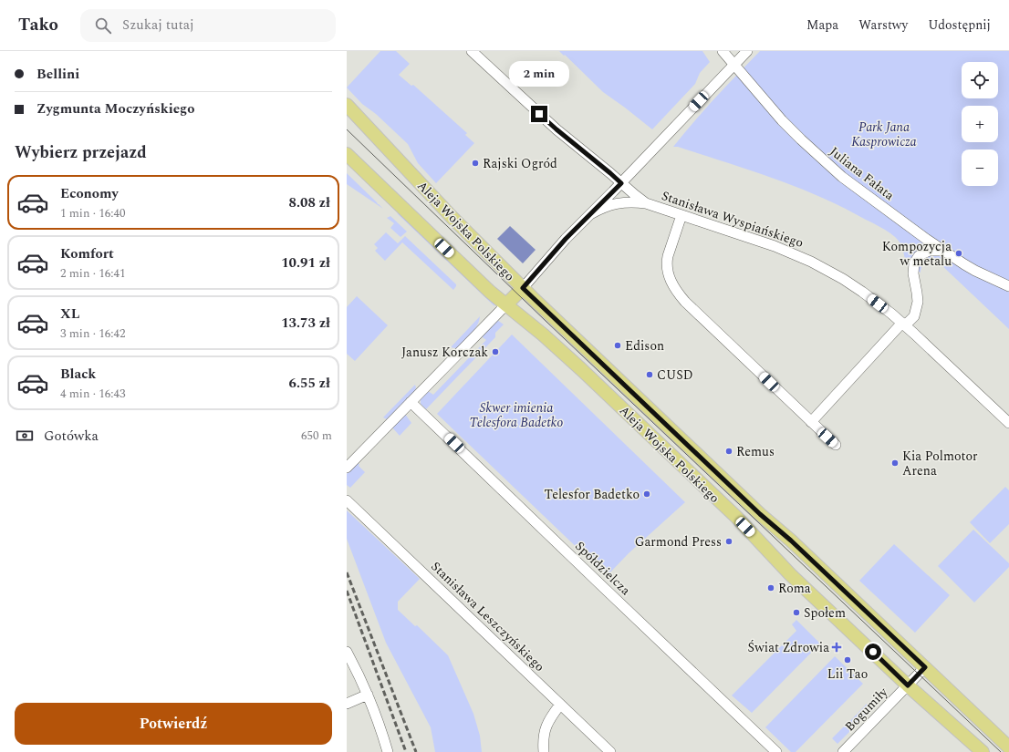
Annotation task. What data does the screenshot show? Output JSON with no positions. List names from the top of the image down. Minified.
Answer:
{"streets":{"main road":["Aleja Wojska Polskiego"],"street":["Juliana Fałata","Stanisława Wyspiańskiego","Spółdzielcza","Stanisława Leszczyńskiego","Bogumiły"]},"crossings":[["Aleja Wojska Polskiego","Bogumiły"]],"parks":["Park Jana Kasprowicza","Skwer imienia Telesfora Badetko"],"places":{"other":["Rajski Ogród","Kompozycja w metalu","Edison","Janusz Korczak","CUSD","Remus","Kia Polmotor Arena","Telesfor Badetko","Garmond Press","Roma","Społem","Lii Tao"],"health":["Świat Zdrowia"]},"page":{"header":"Tako","search":"Szukaj tutaj","nav":["Mapa","Warstwy","Udostępnij"],"banner":["Bellini","Zygmunta Moczyńskiego"],"bubble":"2 min","map_buttons":["+","−"],"heading":"Wybierz przejazd","list":[{"name":"Economy","note":"1 min · 16:40","value":"8.08 zł"},{"name":"Komfort","note":"2 min · 16:41","value":"10.91 zł"},{"name":"XL","note":"3 min · 16:42","value":"13.73 zł"},{"name":"Black","note":"4 min · 16:43","value":"6.55 zł"}],"pay":["Gotówka","650 m"],"buttons":"Potwierdź"}}
